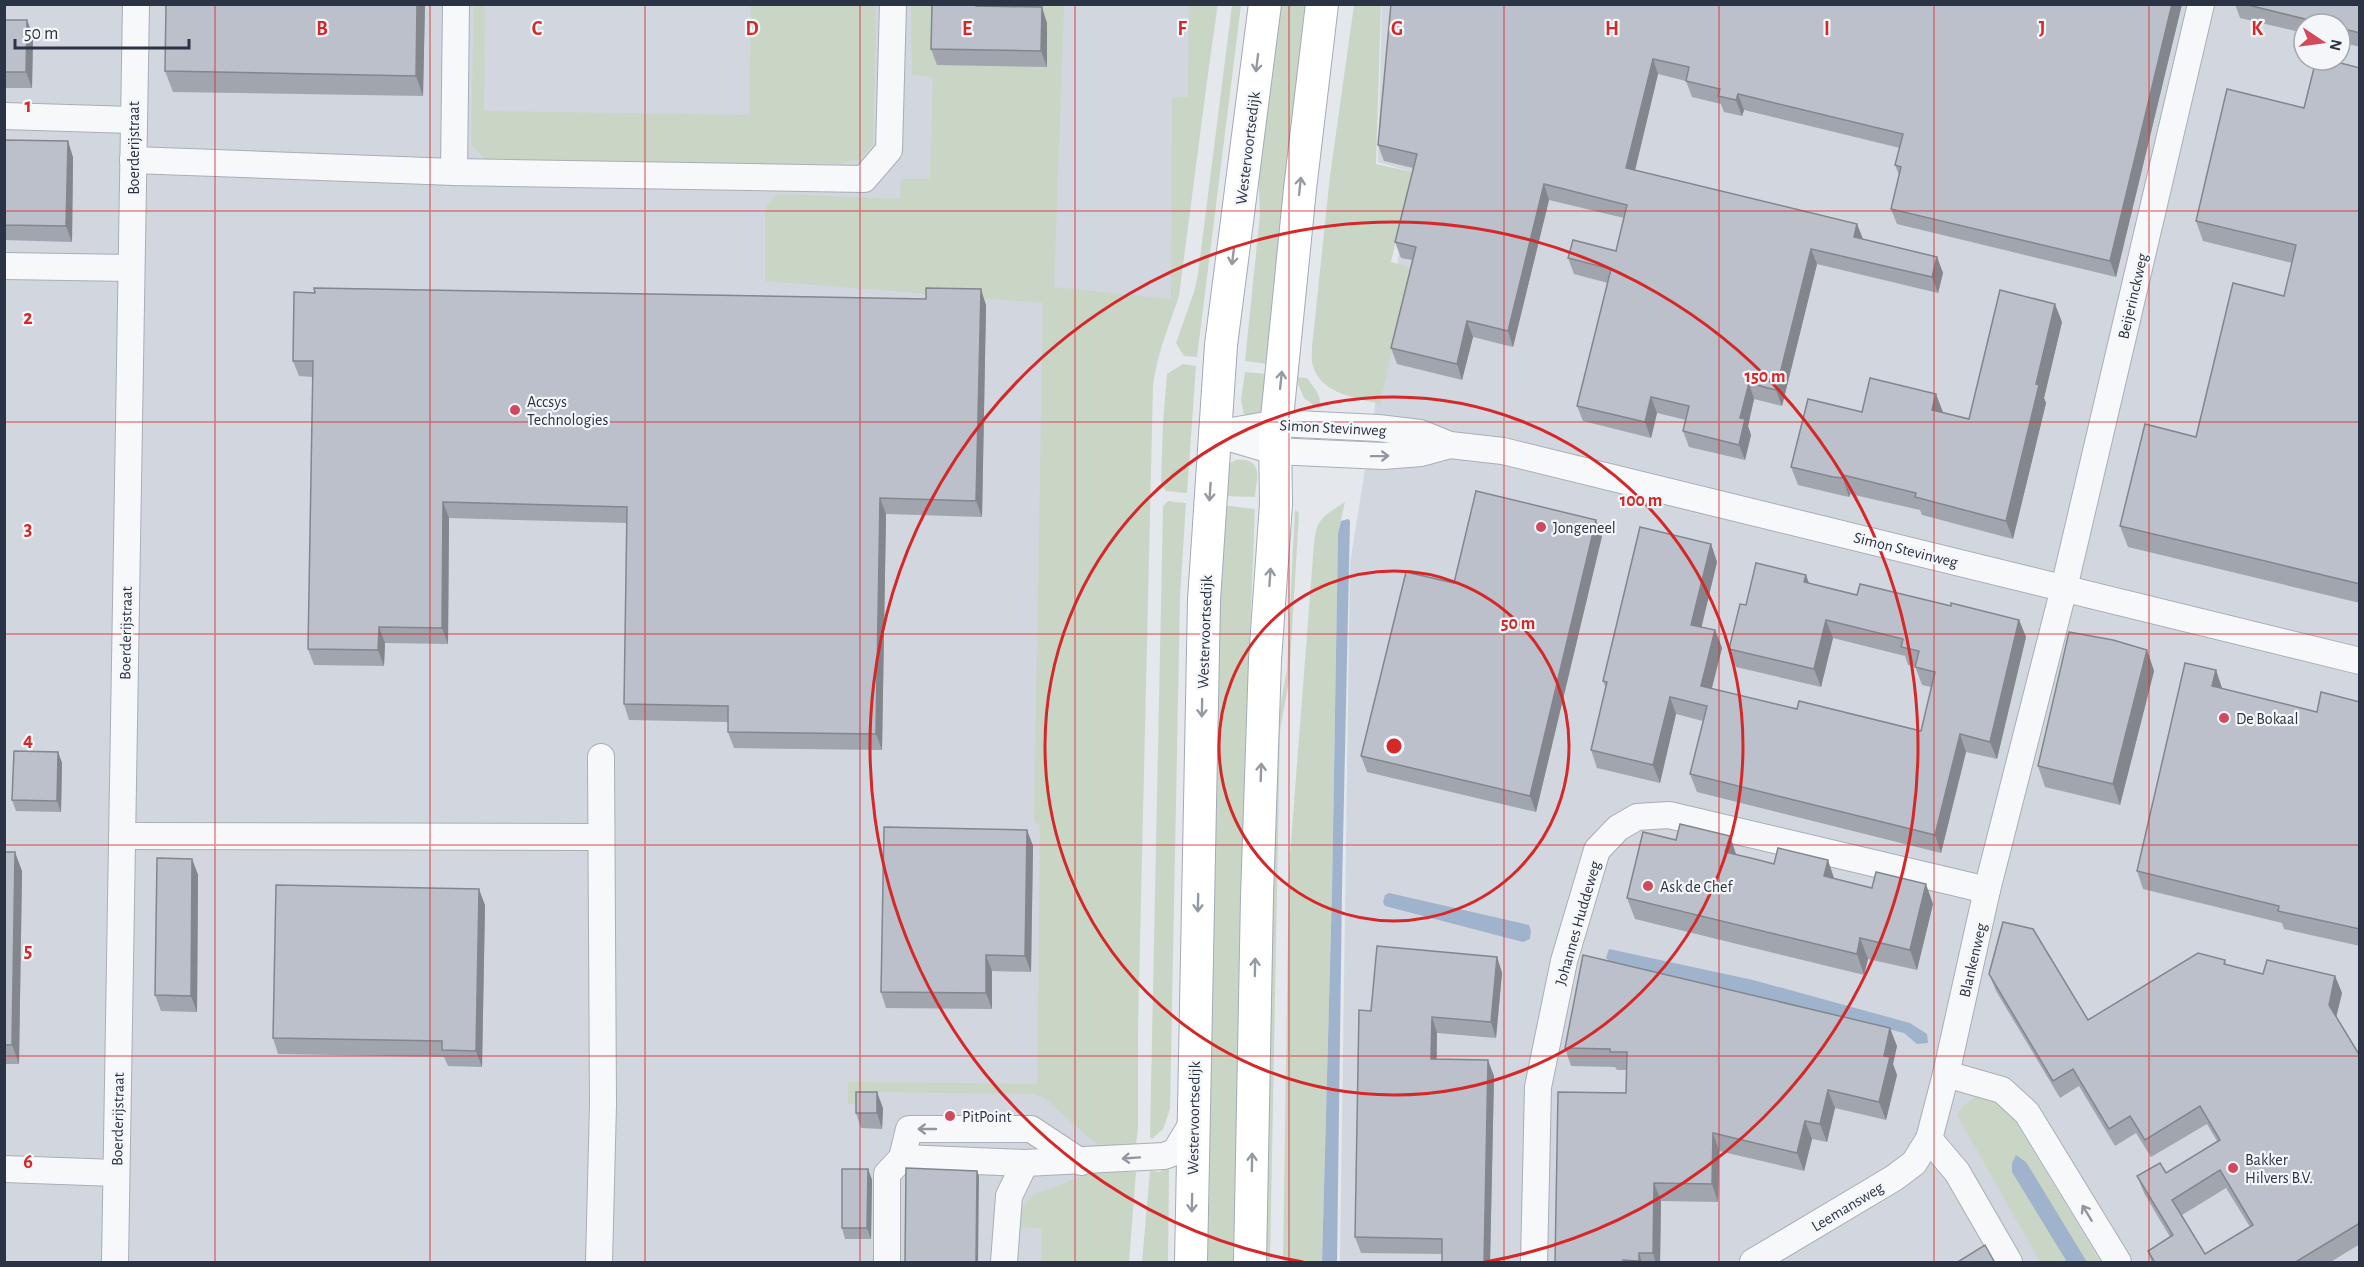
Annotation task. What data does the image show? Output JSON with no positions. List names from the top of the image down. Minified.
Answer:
{"streets":{"main road":["Westervoortsedijk"],"street":["Boerderijstraat","Beijerinckweg","Simon Stevinweg","Johannes Huddeweg","Blankenweg","Leemansweg"]},"crossings":[["Beijerinckweg","Simon Stevinweg"],["Beijerinckweg","Blankenweg"],["Simon Stevinweg","Blankenweg"],["Johannes Huddeweg","Blankenweg"],["Blankenweg","Leemansweg"]],"places":["Accsys Technologies","Jongeneel","De Bokaal","Ask de Chef","PitPoint","Bakker Hilvers B.V."],"scale_bar":"50 m","north":"right","grid":{"columns":["B","C","D","E","F","G","H","I","J","K"],"rows":["1","2","3","4","5","6"]},"rings":["150 m","100 m","50 m"]}
